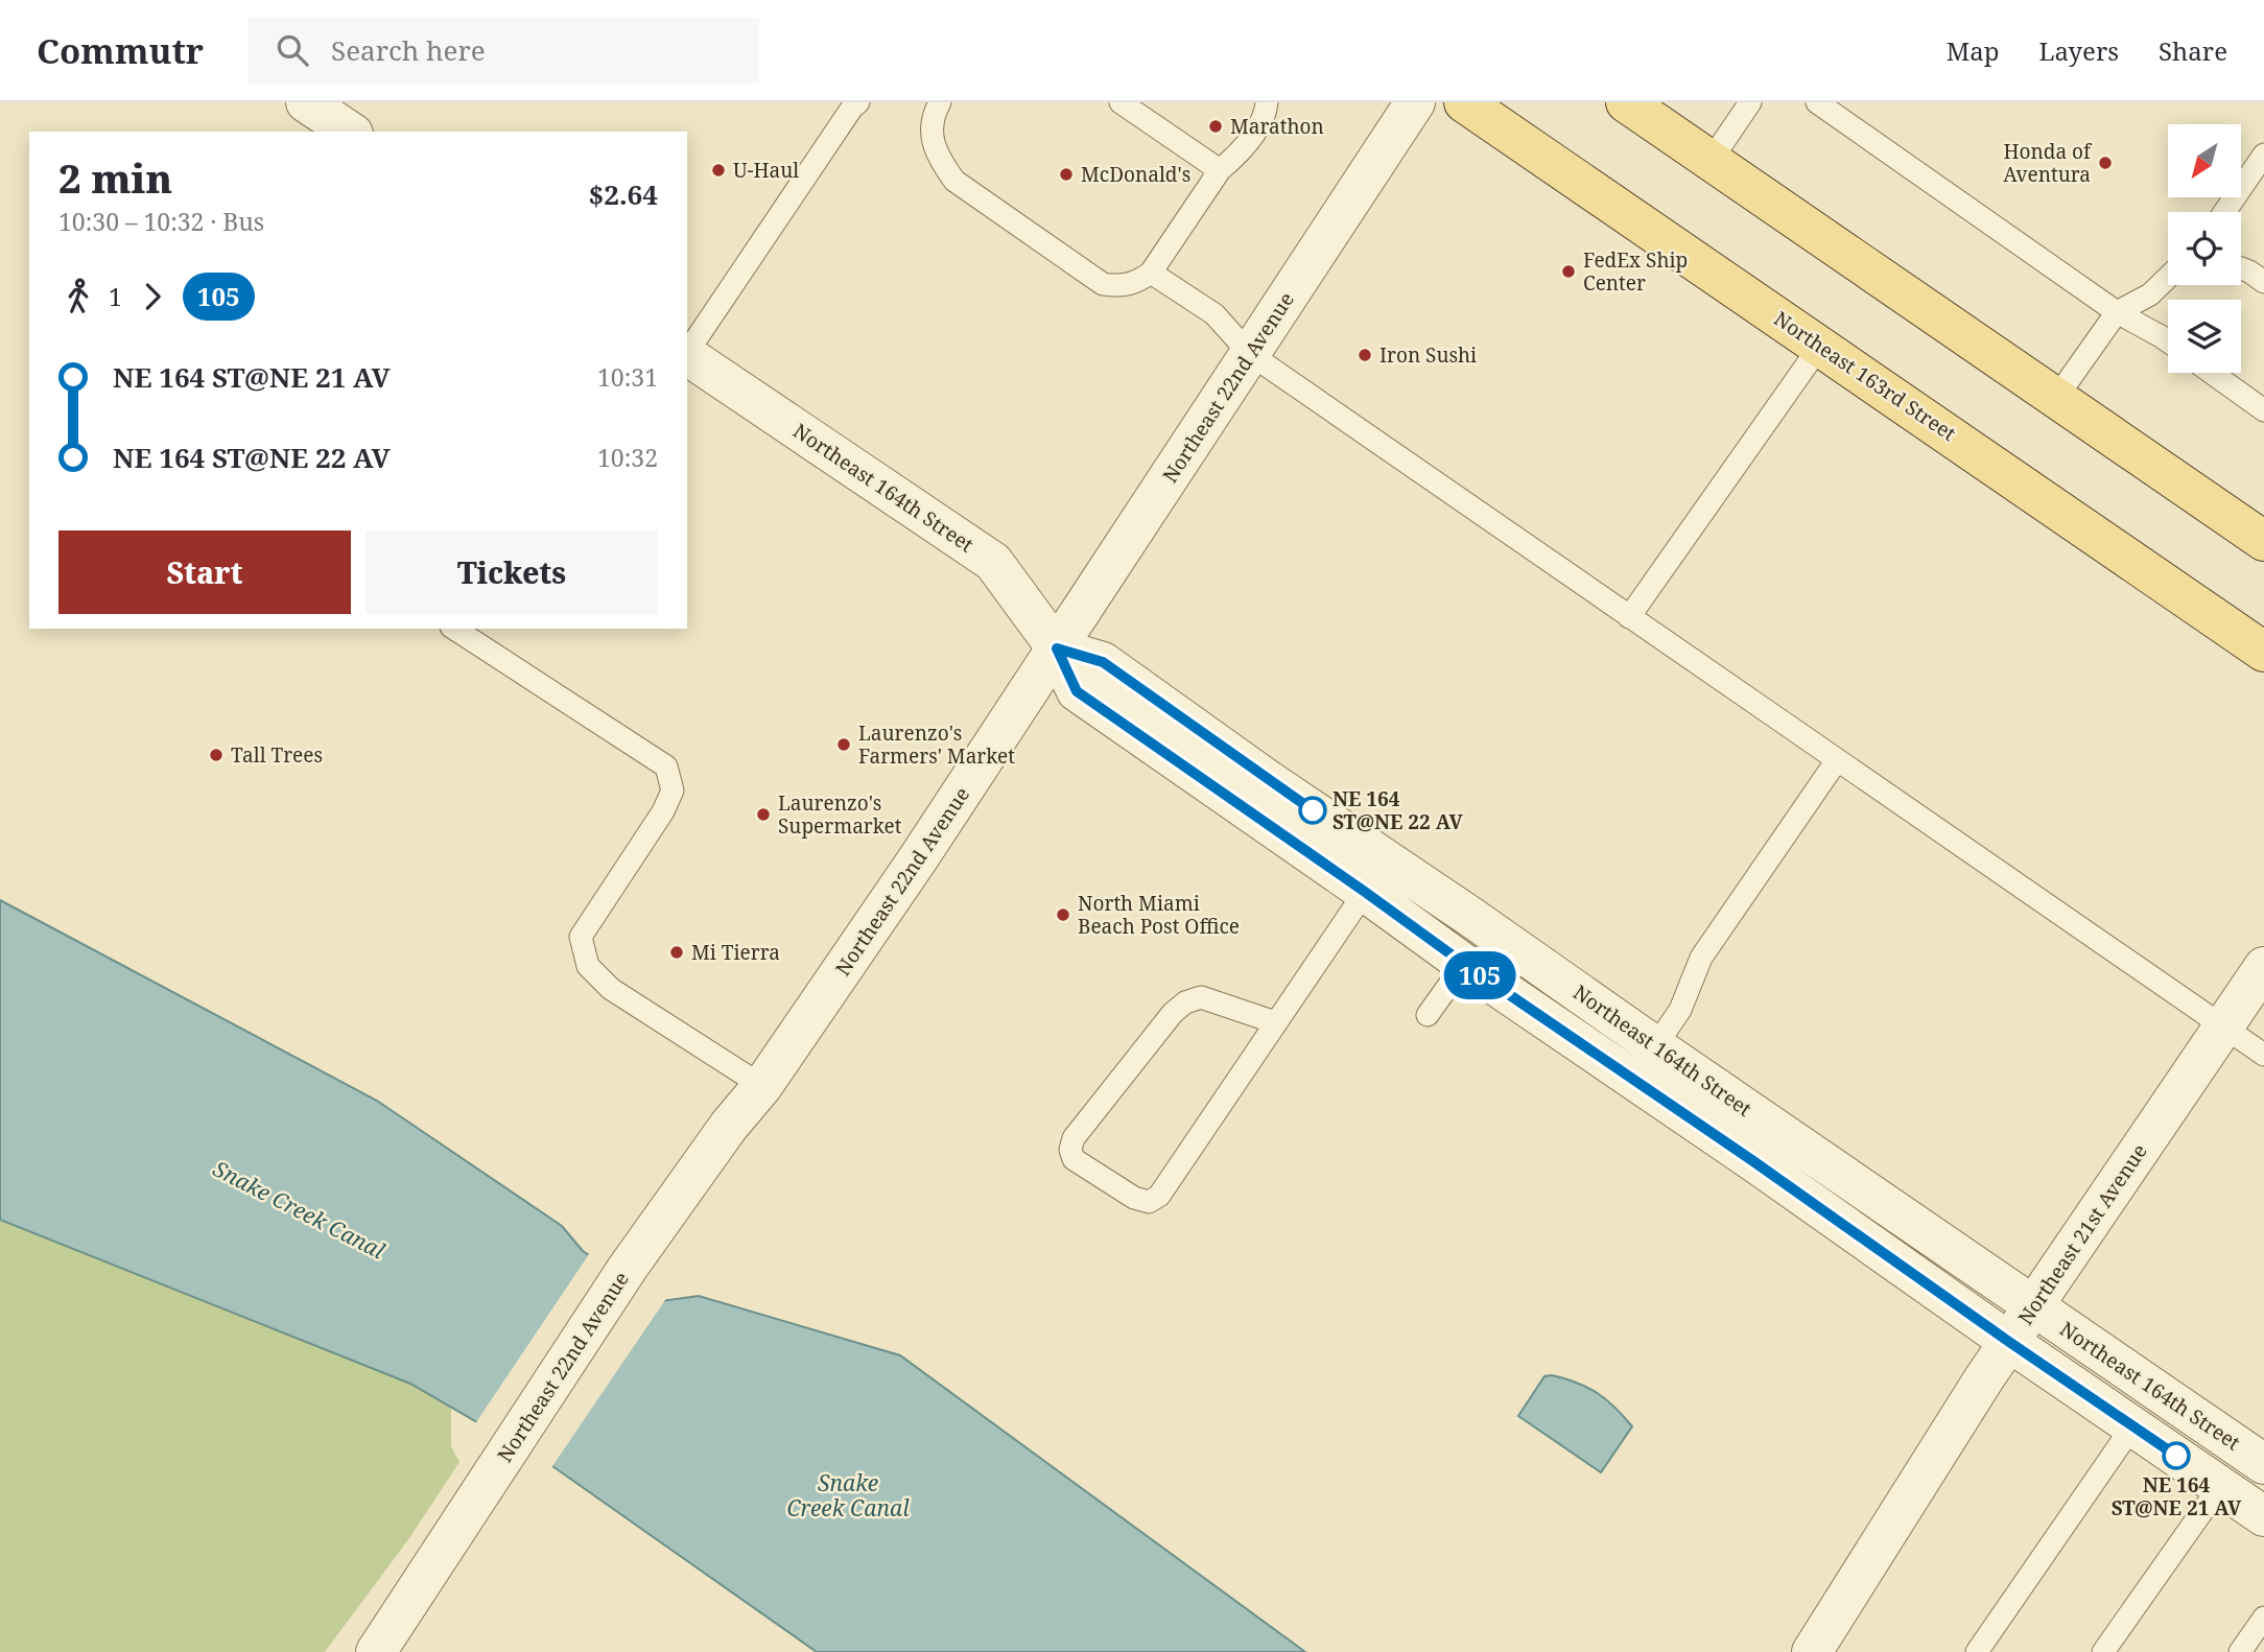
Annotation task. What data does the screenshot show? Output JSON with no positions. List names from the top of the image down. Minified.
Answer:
{"streets":{"main road":["Northeast 163rd Street"],"street":["Northeast 22nd Avenue","Northeast 164th Street","Northeast 21st Avenue"]},"crossings":[["Northeast 22nd Avenue","Northeast 164th Street"],["Northeast 164th Street","Northeast 21st Avenue"]],"water":["Snake Creek Canal"],"places":["Marathon","Honda of Aventura","U-Haul","McDonald's","FedEx Ship Center","Iron Sushi","Laurenzo's Farmers' Market","Tall Trees","NE 164 ST@NE 22 AV","Laurenzo's Supermarket","North Miami Beach Post Office","Mi Tierra","NE 164 ST@NE 21 AV"],"lines":["bus line 105"],"north":"bottom left","page":{"header":"Commutr","search":"Search here","nav":["Map","Layers","Share"],"on_map":"105","heading":["2 min","10:30 – 10:32 · Bus","$2.64"],"legs":["1","105"],"list":[{"name":"NE 164 ST@NE 21 AV","value":"10:31"},{"name":"NE 164 ST@NE 22 AV","value":"10:32"}],"buttons":["Start","Tickets"]}}
